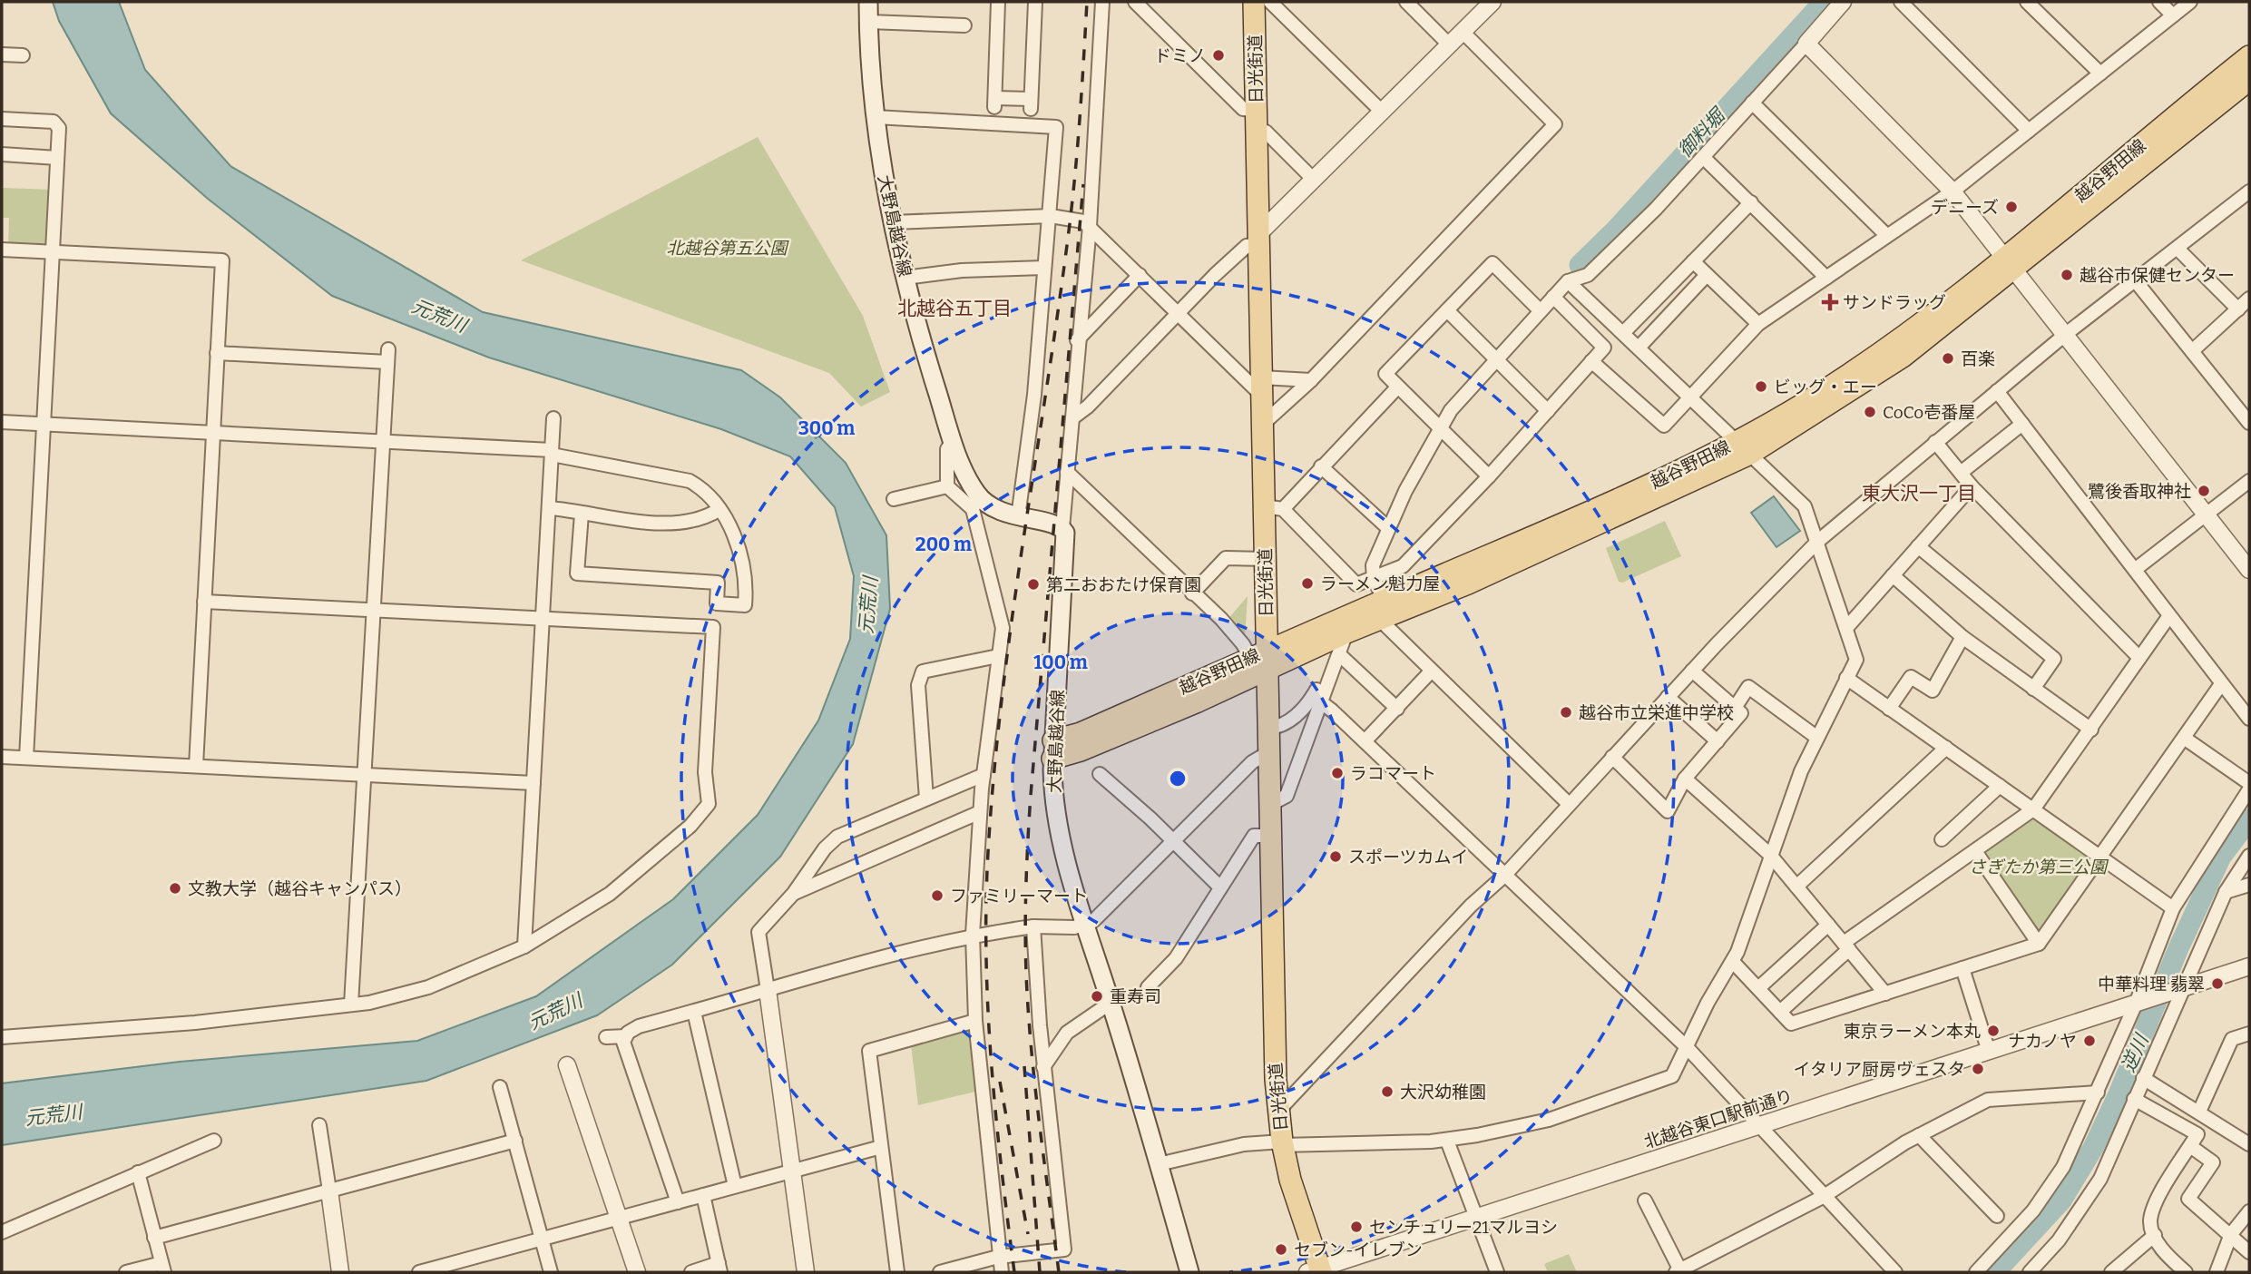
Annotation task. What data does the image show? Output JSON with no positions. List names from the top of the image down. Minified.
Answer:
{"streets":{"main road":["日光街道","越谷野田線","大野島越谷線"],"street":["北越谷東口駅前通り"]},"crossings":[["日光街道","越谷野田線"],["日光街道","北越谷東口駅前通り"],["越谷野田線","大野島越谷線"]],"districts":["北越谷五丁目","東大沢一丁目"],"water":["御料堀","元荒川","逆川"],"parks":["北越谷第五公園","さぎたか第三公園"],"places":{"other":["ドミノ","デニーズ","越谷市保健センター","百楽","ビッグ・エー","CoCo壱番屋","鷺後香取神社","ラーメン魁力屋","第二おおたけ保育園","越谷市立栄進中学校","ラコマート","スポーツカムイ","文教大学（越谷キャンパス）","ファミリーマート","中華料理 翡翠","重寿司","東京ラーメン本丸","ナカノヤ","イタリア厨房ヴェスタ","大沢幼稚園","センチュリー21マルヨシ","セブン-イレブン"],"health":["サンドラッグ"]},"rings":["300 m","200 m","100 m"]}
